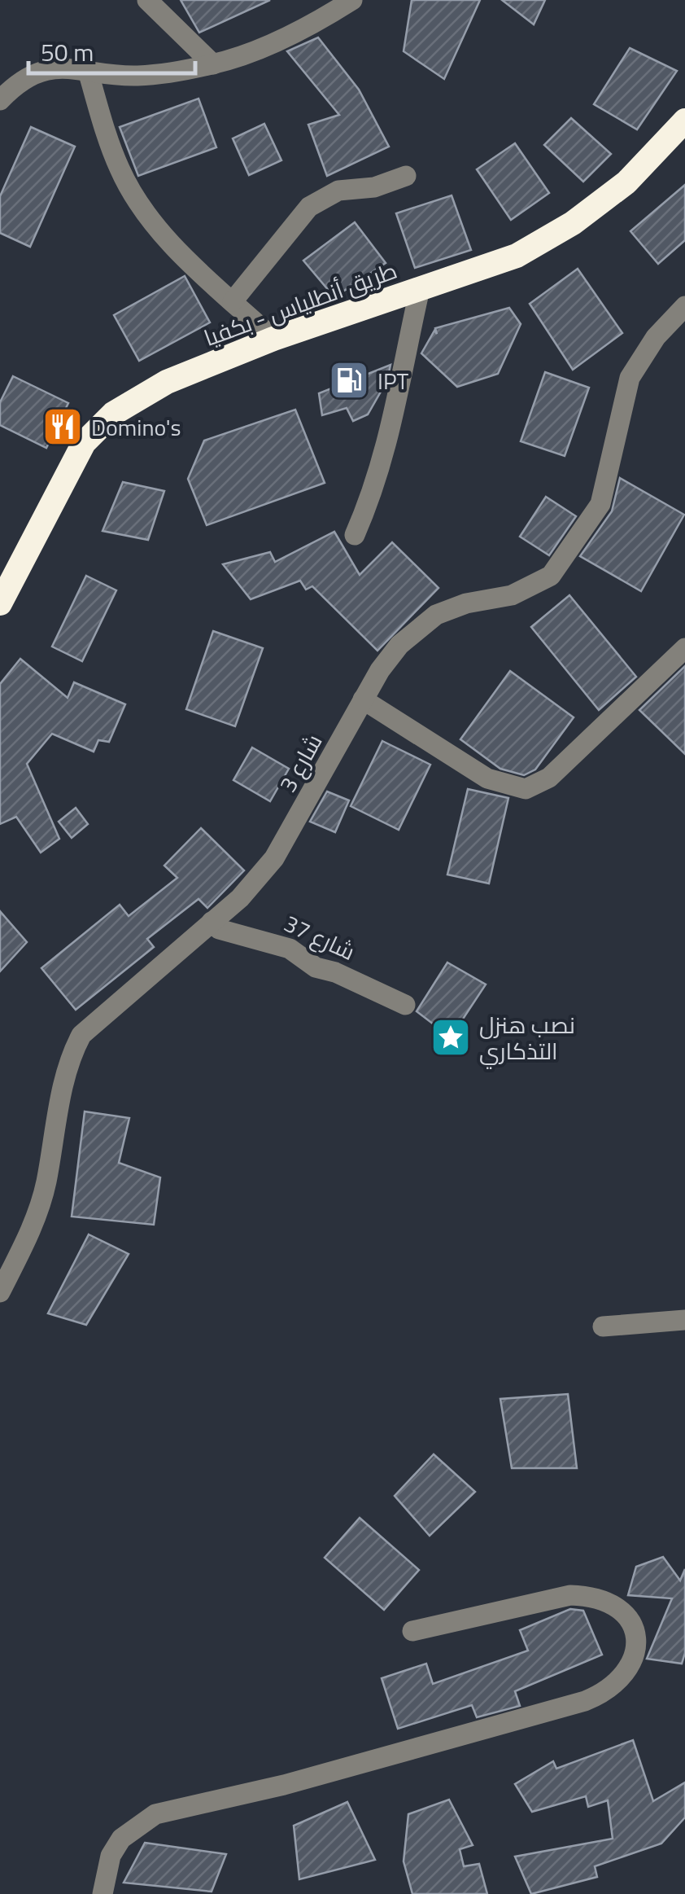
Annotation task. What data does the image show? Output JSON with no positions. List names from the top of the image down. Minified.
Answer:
{"streets":{"highway":["طريق أنطلياس - بكفيا"],"street":["شارع 3","شارع 37"]},"crossings":[["شارع 3","شارع 37"]],"places":{"fuel station":["IPT"],"restaurant":["Domino's"],"place":["نصب هنزل التذكاري"]},"scale_bar":"50 m"}
